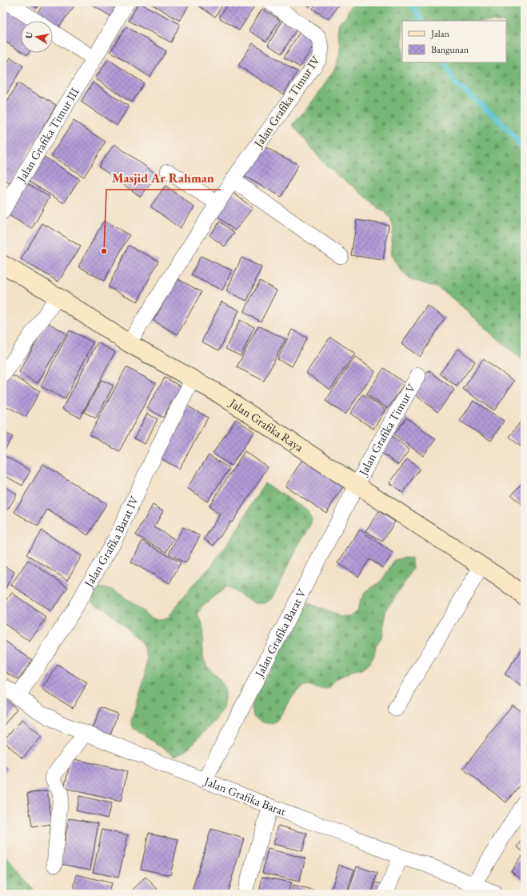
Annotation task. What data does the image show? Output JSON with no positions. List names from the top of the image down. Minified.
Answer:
{"streets":{"main road":["Jalan Grafika Raya"],"street":["Jalan Grafika Timur IV","Jalan Grafika Timur III","Jalan Grafika Timur V","Jalan Grafika Barat IV","Jalan Grafika Barat V","Jalan Grafika Barat"]},"crossings":[["Jalan Grafika Timur IV","Jalan Grafika Raya"],["Jalan Grafika Raya","Jalan Grafika Timur V"],["Jalan Grafika Raya","Jalan Grafika Barat IV"],["Jalan Grafika Raya","Jalan Grafika Barat V"],["Jalan Grafika Timur V","Jalan Grafika Barat V"],["Jalan Grafika Barat IV","Jalan Grafika Barat"],["Jalan Grafika Barat V","Jalan Grafika Barat"]],"places":["Masjid Ar Rahman"],"legend":["Jalan","Bangunan"],"north":"left"}
